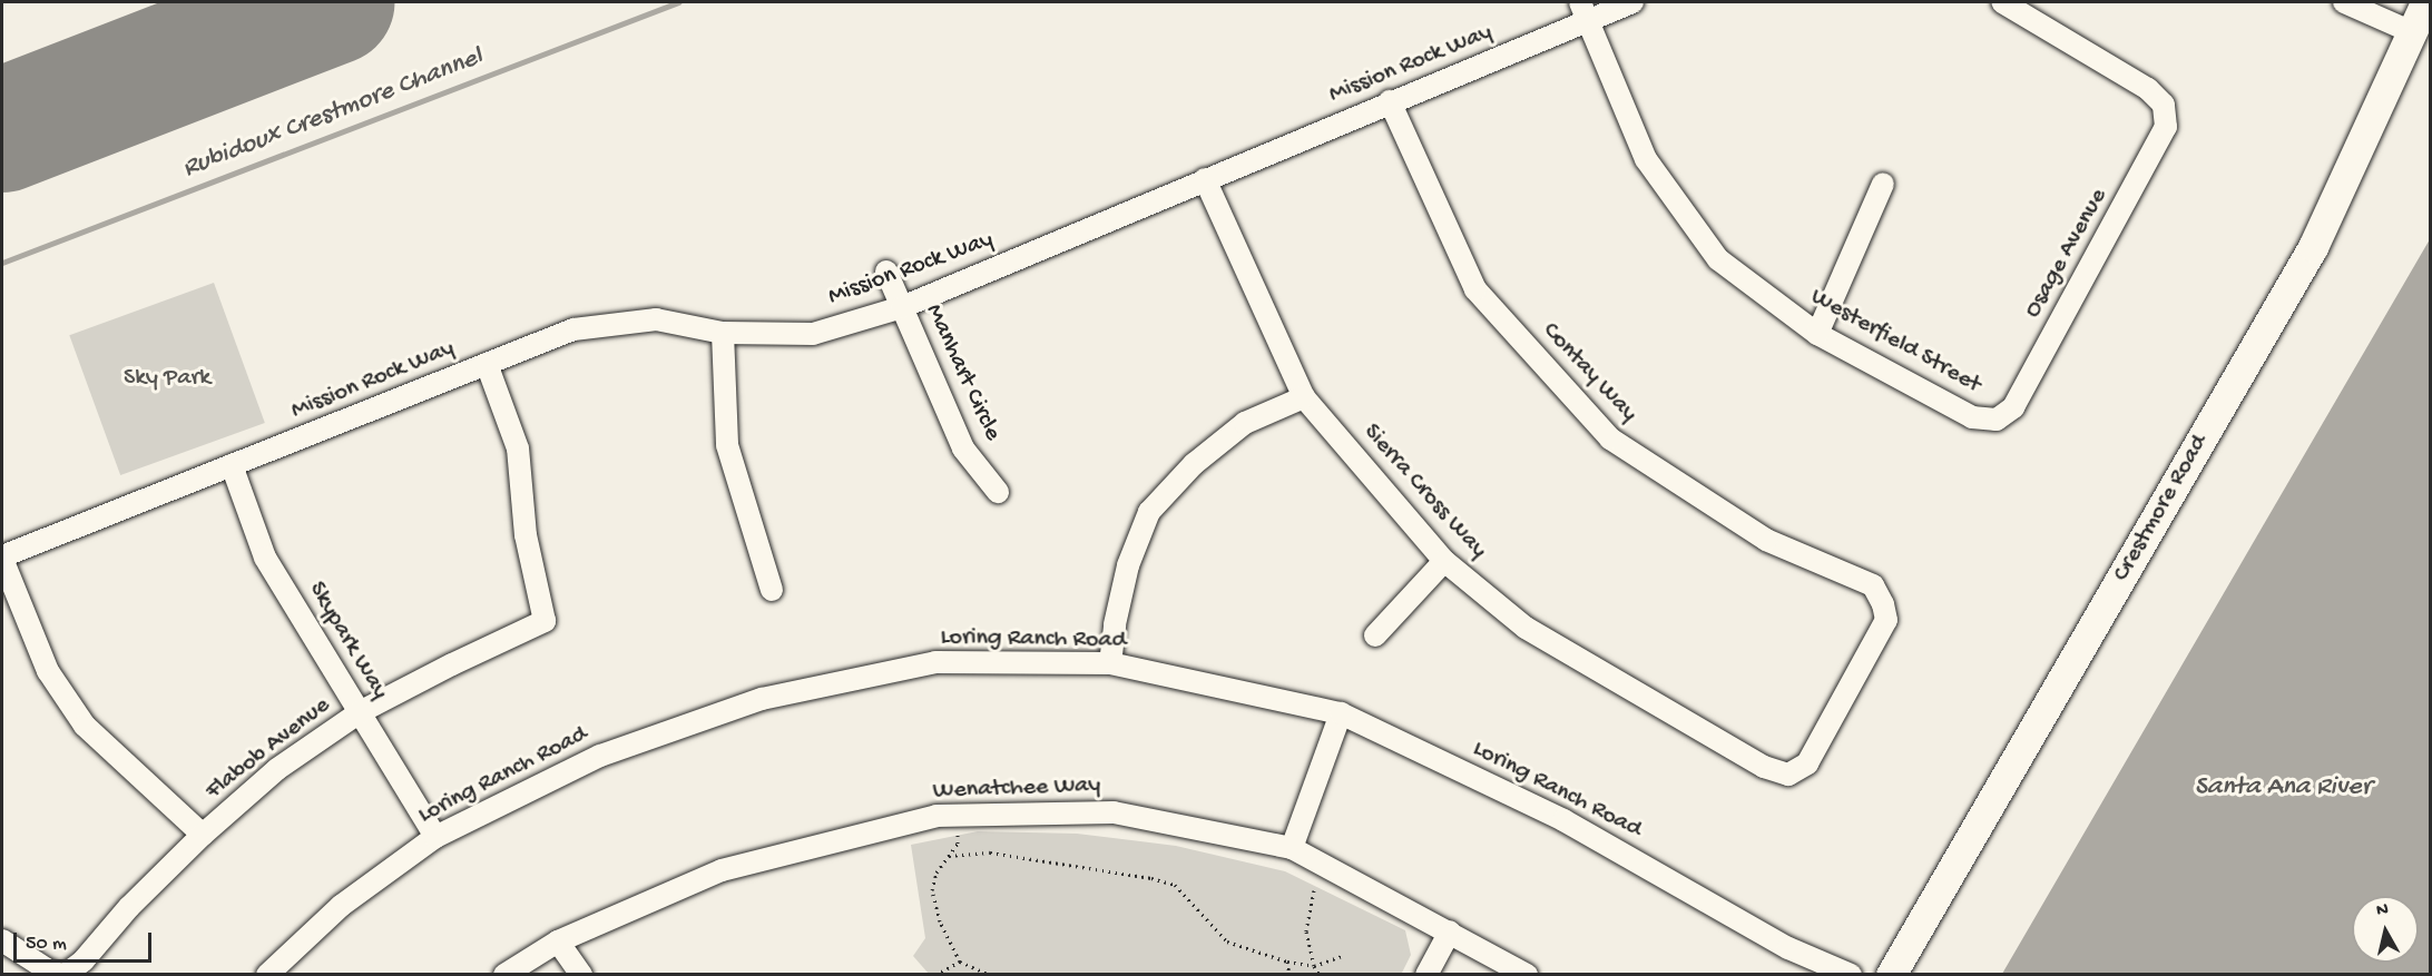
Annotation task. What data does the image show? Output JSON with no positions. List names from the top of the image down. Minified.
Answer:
{"streets":{"street":["Mission Rock Way","Osage Avenue","Westerfield Street","Manhart Circle","Contay Way","Sierra Cross Way","Crestmore Road","Loring Ranch Road","Skypark Way","Flabob Avenue","Wenatchee Way"]},"crossings":[["Mission Rock Way","Westerfield Street"],["Mission Rock Way","Manhart Circle"],["Mission Rock Way","Contay Way"],["Mission Rock Way","Sierra Cross Way"],["Mission Rock Way","Skypark Way"],["Mission Rock Way","Flabob Avenue"],["Osage Avenue","Westerfield Street"],["Contay Way","Sierra Cross Way"],["Loring Ranch Road","Skypark Way"],["Skypark Way","Flabob Avenue"]],"water":["Rubidoux Crestmore Channel","Santa Ana River"],"parks":["Sky Park"],"scale_bar":"50 m","north":"top"}
